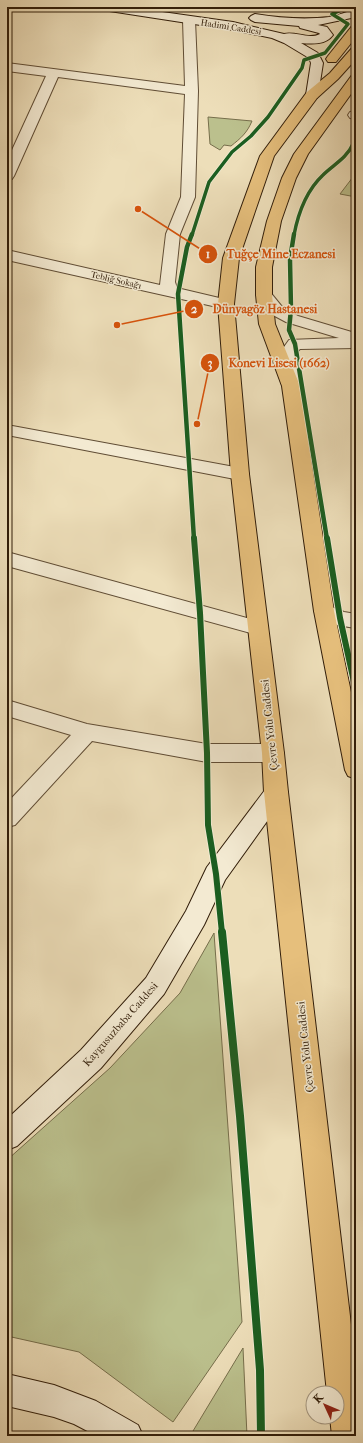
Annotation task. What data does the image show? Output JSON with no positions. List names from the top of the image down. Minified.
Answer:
{"streets":{"highway":["Çevre Yolu Caddesi"],"street":["Hadimi Caddesi","Tebliğ Sokağı","Kaygusuzbaba Caddesi"]},"crossings":[["Hadimi Caddesi","Çevre Yolu Caddesi"],["Tebliğ Sokağı","Çevre Yolu Caddesi"],["Çevre Yolu Caddesi","Kaygusuzbaba Caddesi"]],"places":["Tuğçe Mine Eczanesi","Dünyagöz Hastanesi","Konevi Lisesi (1662)"],"north":"top left"}
